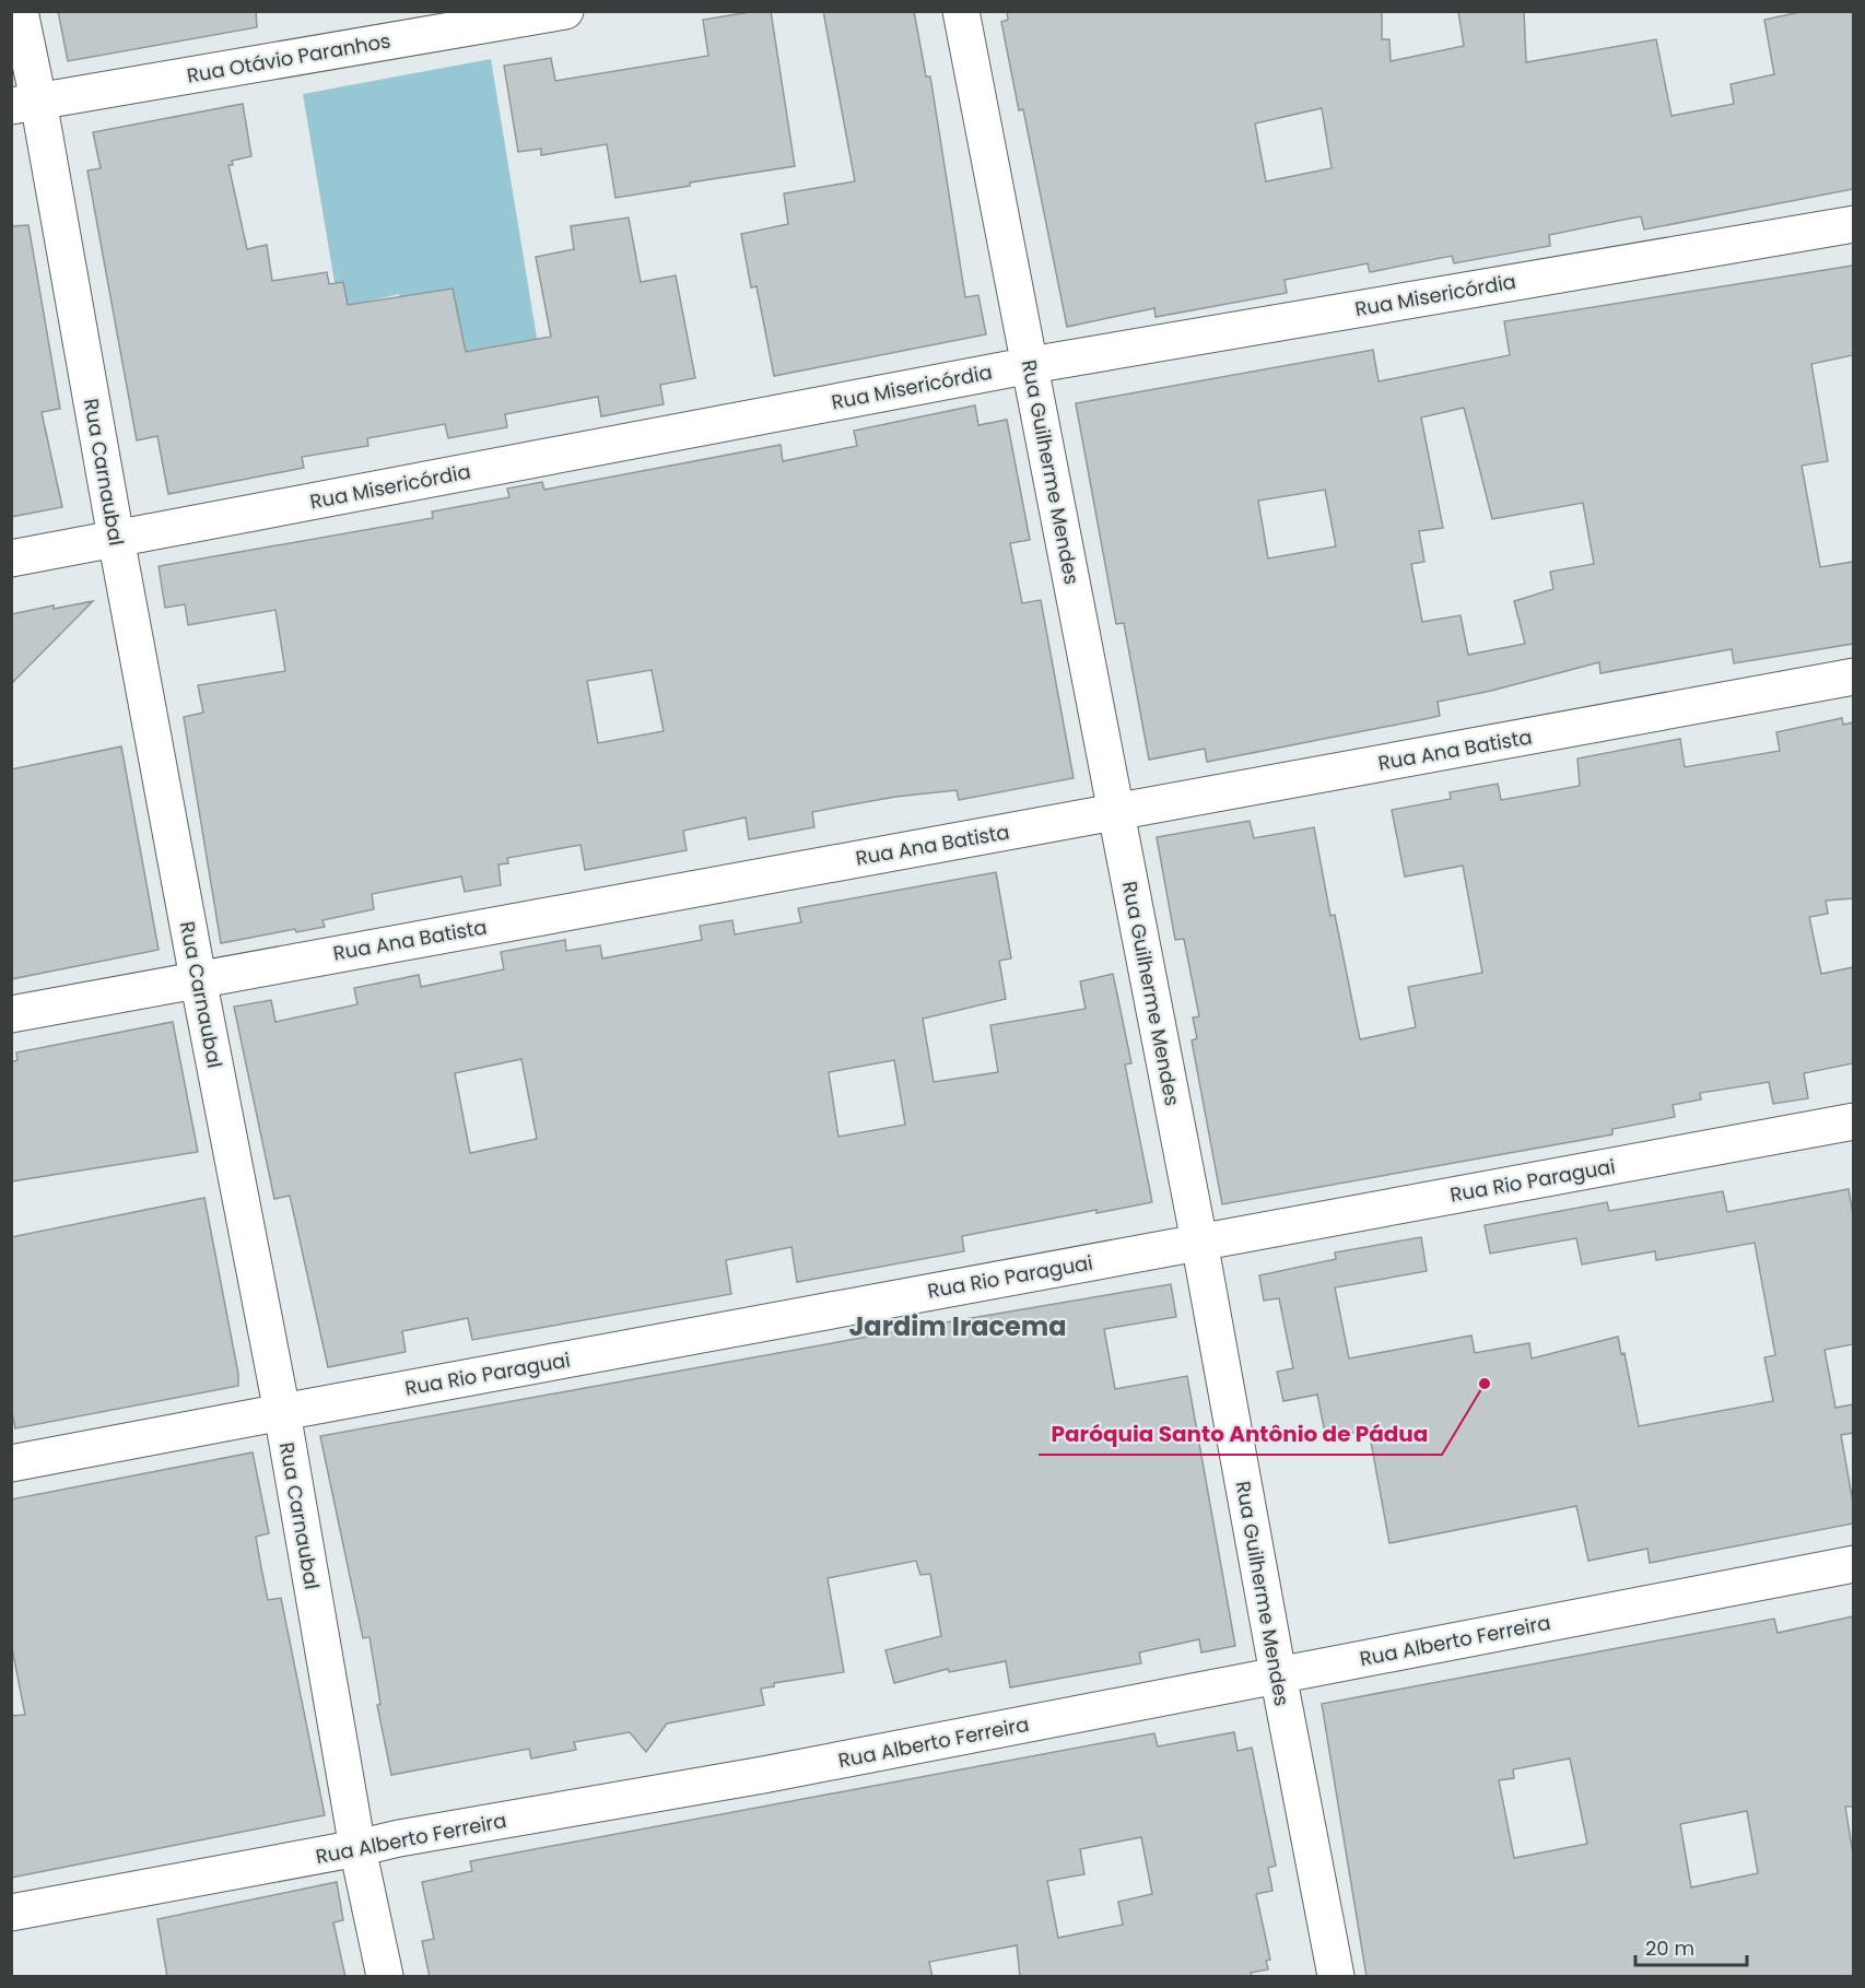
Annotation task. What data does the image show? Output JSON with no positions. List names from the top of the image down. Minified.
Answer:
{"streets":{"street":["Rua Otávio Paranhos","Rua Misericórdia","Rua Carnaubal","Rua Guilherme Mendes","Rua Ana Batista","Rua Rio Paraguai","Rua Alberto Ferreira"]},"crossings":[["Rua Otávio Paranhos","Rua Carnaubal"],["Rua Misericórdia","Rua Carnaubal"],["Rua Misericórdia","Rua Guilherme Mendes"],["Rua Carnaubal","Rua Ana Batista"],["Rua Carnaubal","Rua Rio Paraguai"],["Rua Carnaubal","Rua Alberto Ferreira"],["Rua Guilherme Mendes","Rua Ana Batista"],["Rua Guilherme Mendes","Rua Rio Paraguai"],["Rua Guilherme Mendes","Rua Alberto Ferreira"]],"districts":["Jardim Iracema"],"places":["Paróquia Santo Antônio de Pádua"],"scale_bar":"20 m"}
